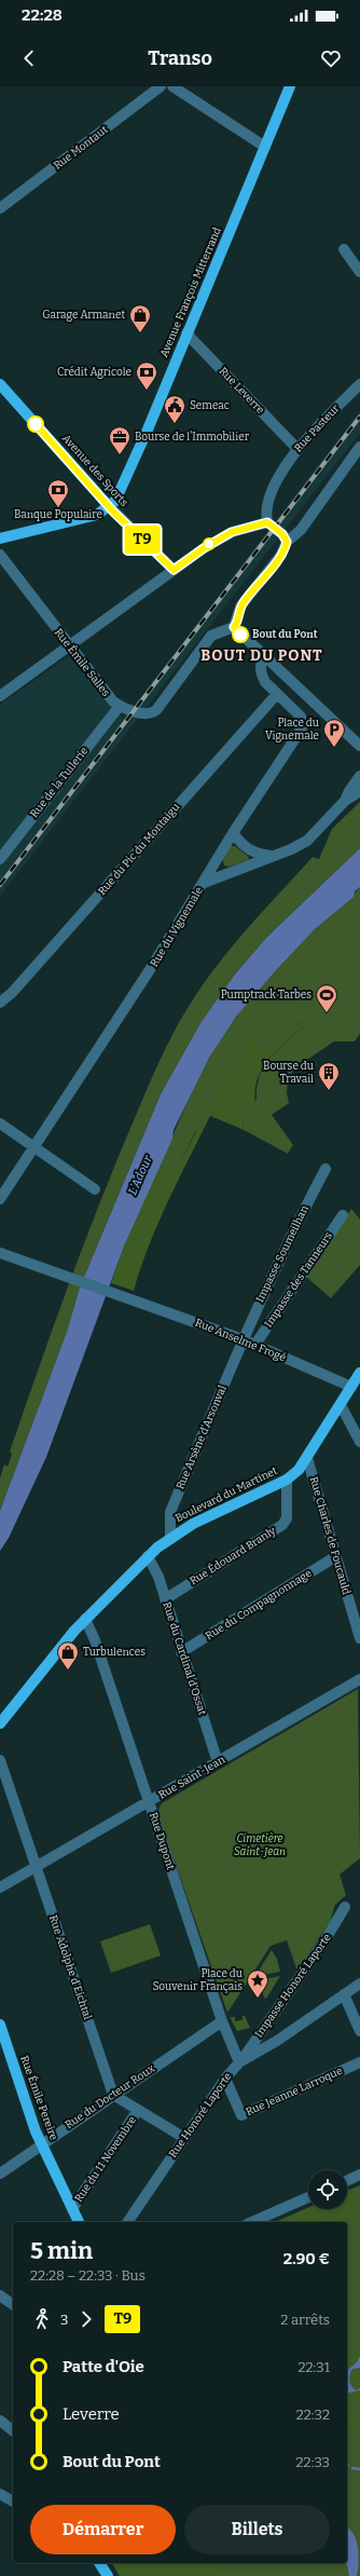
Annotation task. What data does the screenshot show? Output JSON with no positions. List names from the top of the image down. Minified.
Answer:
{"streets":{"main road":["Avenue François Mitterrand","Avenue des Sports","Boulevard du Martinet","Rue Émile Pereire"],"street":["Rue Montaut","Rue Leverre","Rue Pasteur","Rue Émile Salles","Rue de la Tuilerie","Rue du Pic du Montaigu","Rue du Vignemale","Impasse Soumeilhan","Impasse des Tanneurs","Rue Anselme Frogé","Rue Arsène d'Arsonval","Rue Charles de Foucauld","Rue Édouard Branly","Rue du Compagnonnage","Rue du Cardinal d'Ossat","Rue Saint-Jean","Rue Dupont","Rue Adolphe d'Eichtal","Impasse Honoré Laporte","Rue Jeanne Larroque","Rue du Docteur Roux","Rue Honoré Laporte","Rue du 11 Novembre"]},"crossings":[["Avenue François Mitterrand","Rue Leverre"],["Avenue François Mitterrand","Avenue des Sports"],["Rue Leverre","Rue Pasteur"],["Rue Émile Salles","Rue de la Tuilerie"],["Rue du Pic du Montaigu","Rue du Vignemale"],["Impasse Soumeilhan","Rue Anselme Frogé"],["Impasse Soumeilhan","Rue Arsène d'Arsonval"],["Impasse des Tanneurs","Rue Anselme Frogé"],["Rue Anselme Frogé","Rue Arsène d'Arsonval"],["Rue Anselme Frogé","Boulevard du Martinet"],["Rue Arsène d'Arsonval","Boulevard du Martinet"],["Boulevard du Martinet","Rue Charles de Foucauld"],["Boulevard du Martinet","Rue Édouard Branly"],["Boulevard du Martinet","Rue du Cardinal d'Ossat"],["Boulevard du Martinet","Rue Dupont"],["Rue Charles de Foucauld","Rue du Compagnonnage"],["Rue Édouard Branly","Rue du Cardinal d'Ossat"],["Rue du Compagnonnage","Rue du Cardinal d'Ossat"],["Rue du Cardinal d'Ossat","Rue Saint-Jean"],["Rue Saint-Jean","Rue Dupont"],["Rue Saint-Jean","Rue Adolphe d'Eichtal"],["Rue Dupont","Impasse Honoré Laporte"],["Rue Dupont","Rue du Docteur Roux"],["Rue Dupont","Rue Honoré Laporte"],["Rue Adolphe d'Eichtal","Rue du Docteur Roux"],["Impasse Honoré Laporte","Rue Honoré Laporte"],["Rue Jeanne Larroque","Rue Honoré Laporte"],["Rue du Docteur Roux","Rue Émile Pereire"],["Rue Émile Pereire","Rue du 11 Novembre"]],"districts":["BOUT DU PONT"],"water":["L'Adour"],"parks":["Cimetière Saint-Jean"],"places":{"shop":["Garage Armanet","Turbulences"],"bank":["Crédit Agricole","Banque Populaire"],"public building":["Semeac"],"office":["Bourse de l'Immobilier"],"other":["Bout du Pont"],"parking":["Place du Vignemale"],"sports":["Pumptrack Tarbes"],"building":["Bourse du Travail"],"place":["Place du Souvenir Français"]},"lines":["bus line T9"],"page":{"status":"22:28","header":"Transo","on_map":"T9","heading":["5 min","22:28 – 22:33 · Bus","2.90 €"],"legs":["3","T9","2 arrêts"],"list":[{"name":"Patte d'Oie","value":"22:31"},{"name":"Leverre","value":"22:32"},{"name":"Bout du Pont","value":"22:33"}],"buttons":["Démarrer","Billets"]}}
